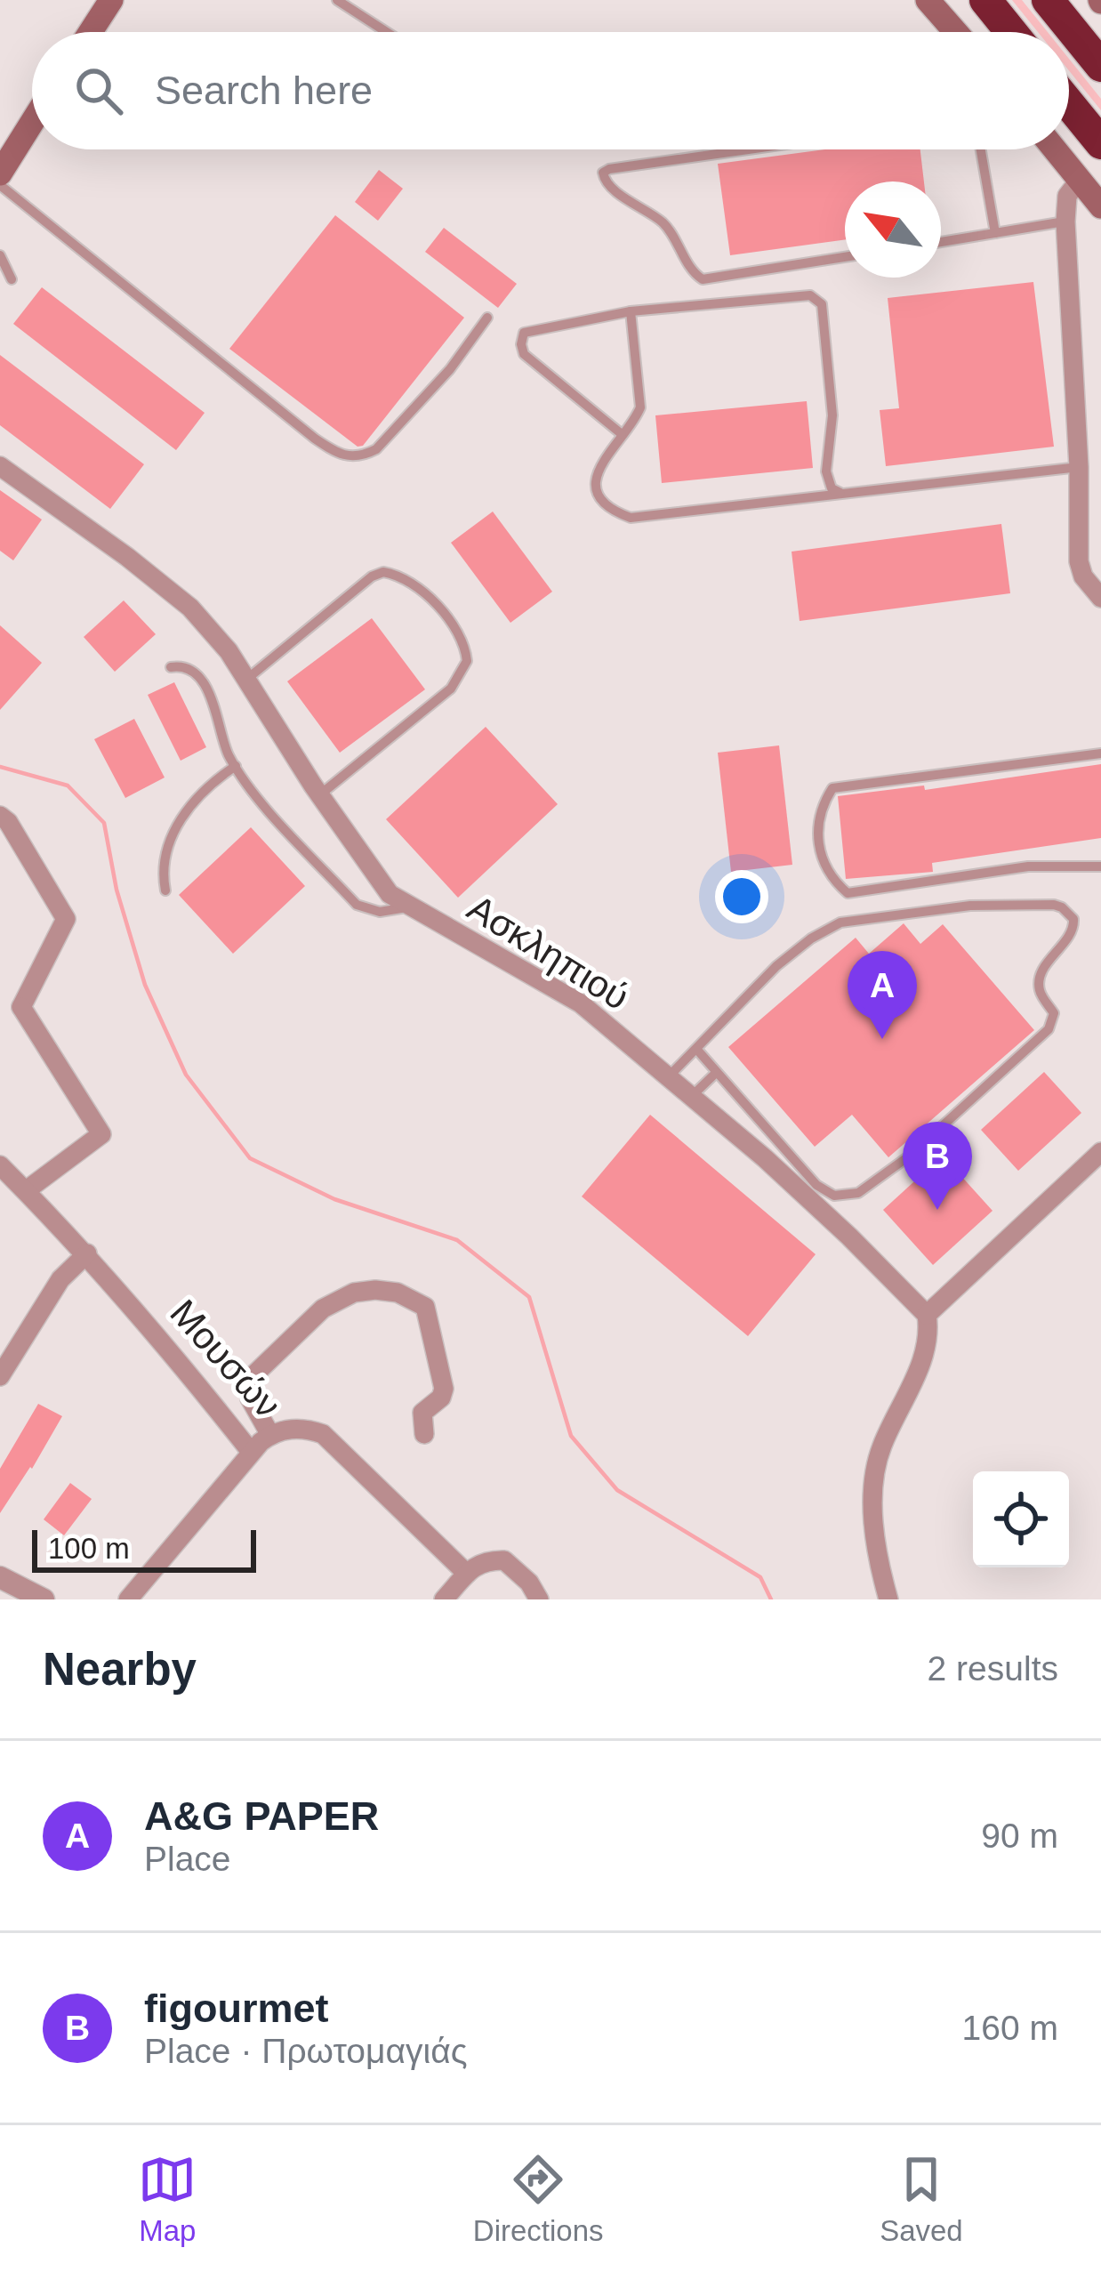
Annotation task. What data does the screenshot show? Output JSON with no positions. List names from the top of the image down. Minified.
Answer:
{"streets":{"street":["Ασκληπιού","Μουσών"]},"scale_bar":"100 m","north":"top left","page":{"search":"Search here","pins":["A","B"],"scale":"100 m","heading":["Nearby","2 results"],"list":[{"mark":"A","name":"A&G PAPER","note":"Place","value":"90 m"},{"mark":"B","name":"figourmet","note":"Place · Πρωτομαγιάς","value":"160 m"}],"nav":["Map","Directions","Saved"]}}
